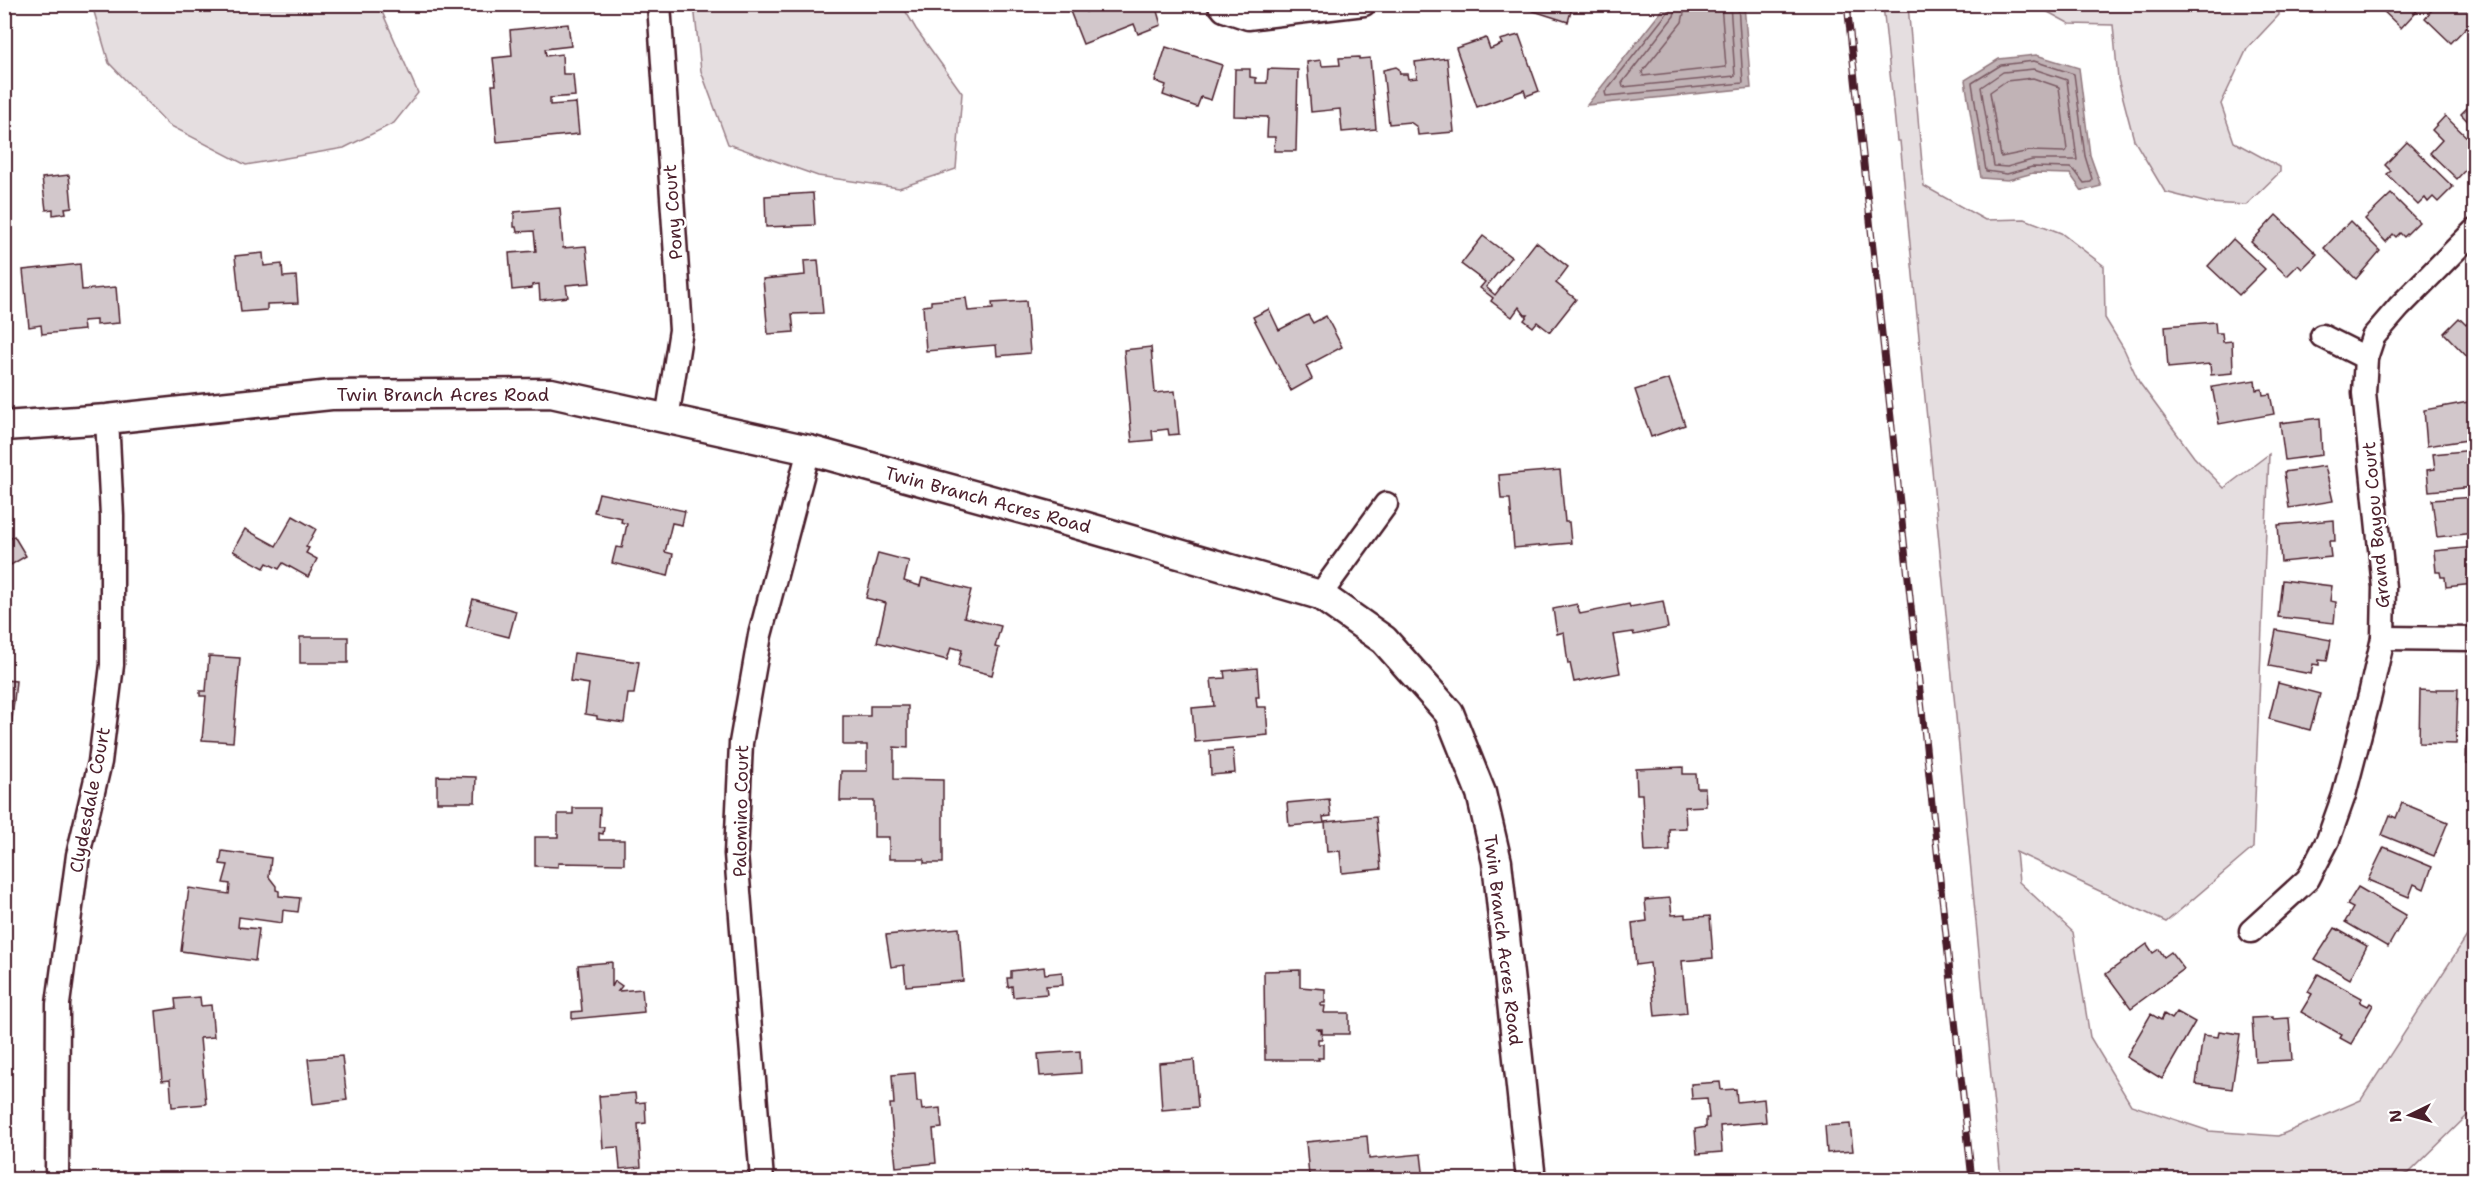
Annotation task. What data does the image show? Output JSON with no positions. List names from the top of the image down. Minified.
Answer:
{"streets":{"street":["Pony Court","Twin Branch Acres Road","Grand Bayou Court","Clydesdale Court","Palomino Court"]},"crossings":[["Pony Court","Twin Branch Acres Road"],["Twin Branch Acres Road","Clydesdale Court"],["Twin Branch Acres Road","Palomino Court"]],"north":"left"}
